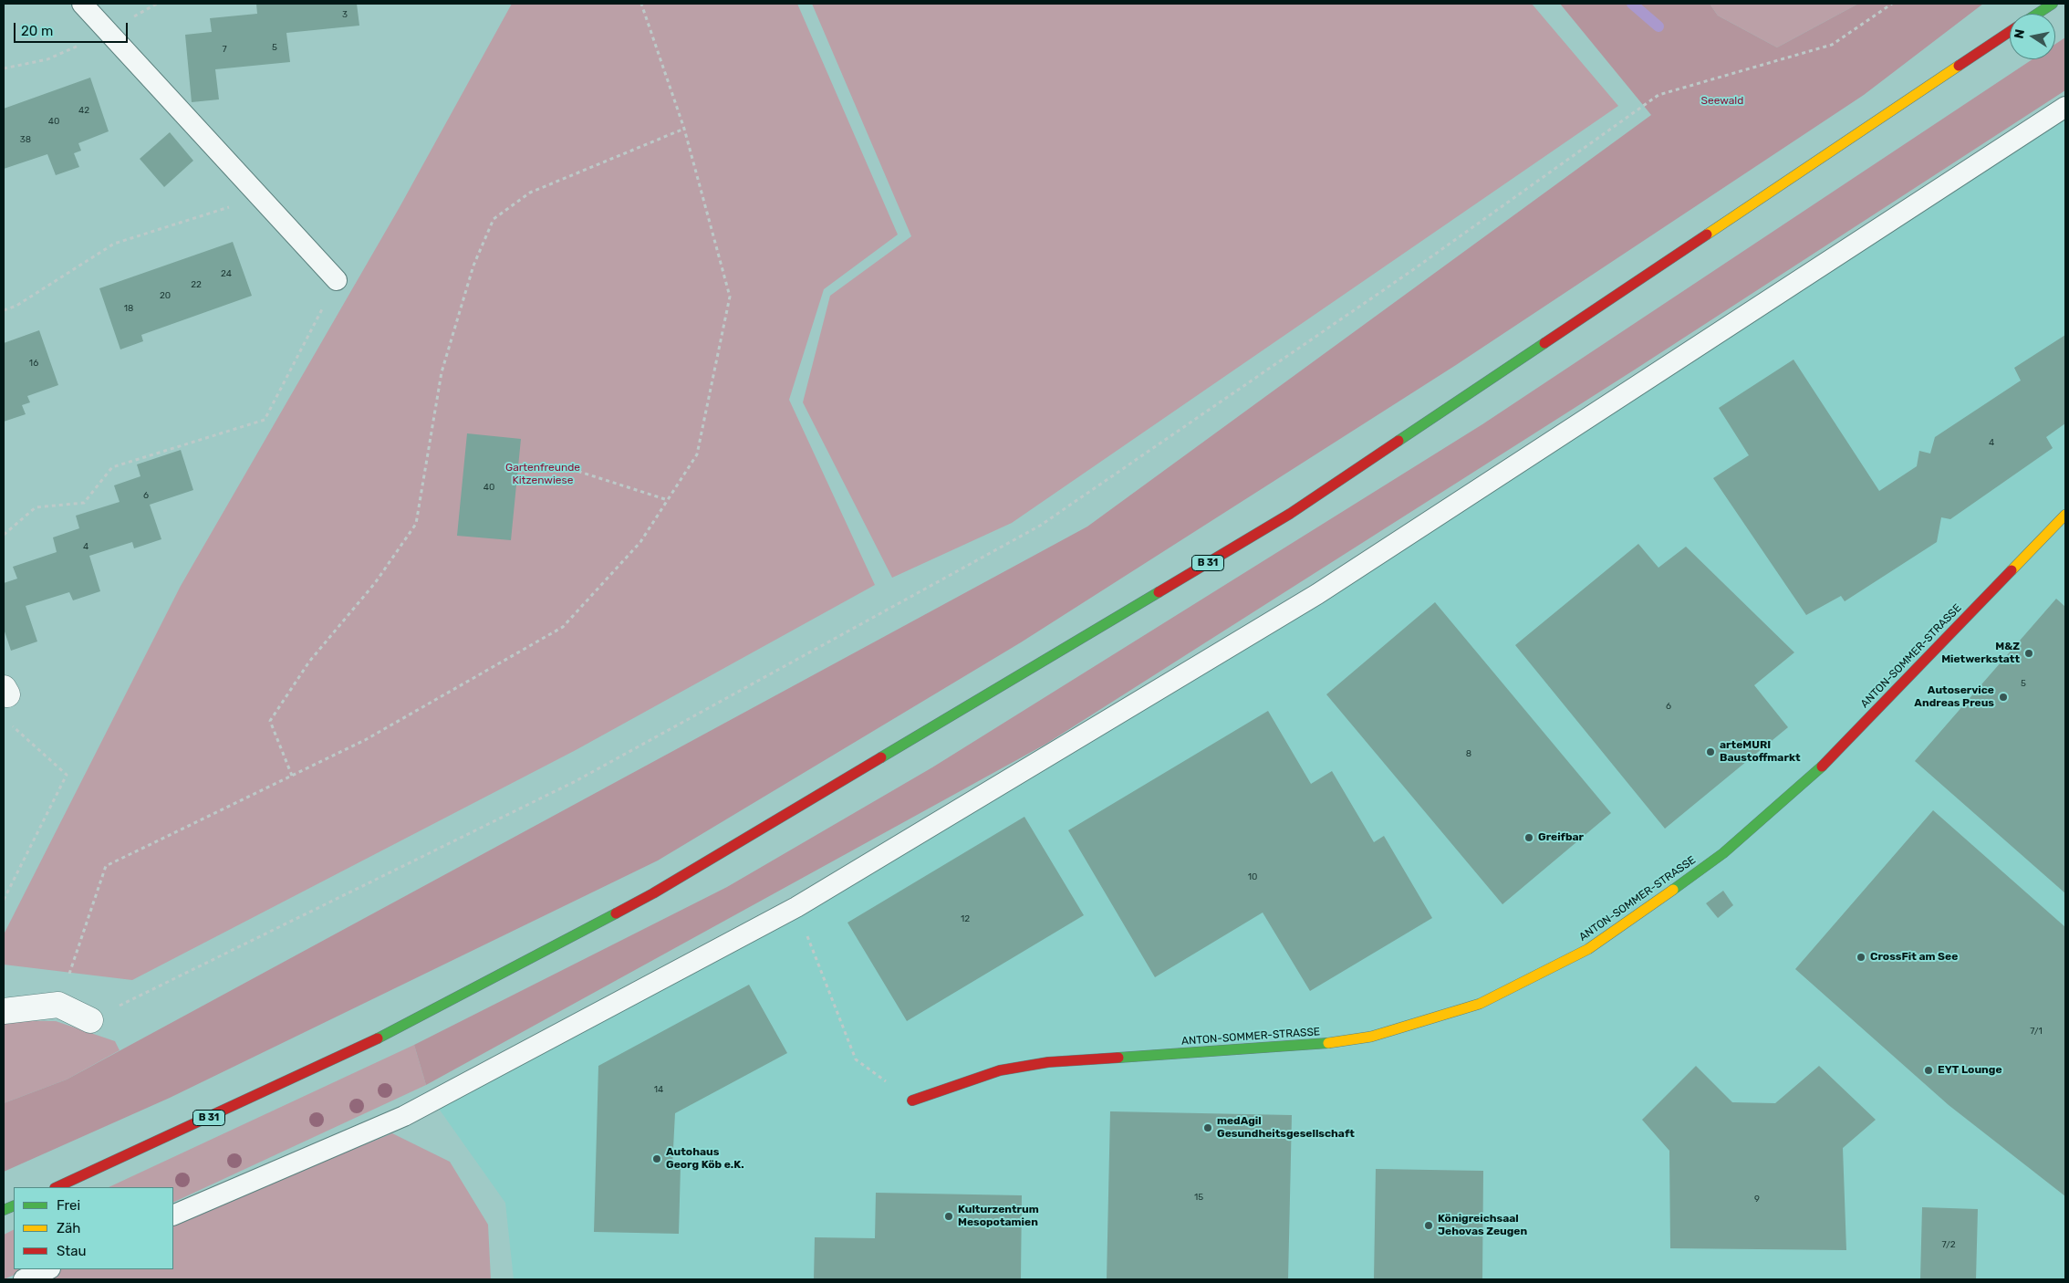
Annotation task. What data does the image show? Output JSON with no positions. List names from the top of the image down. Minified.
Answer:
{"streets":{"main road":["B 31","ANTON-SOMMER-STRASSE"]},"parks":["Seewald","Gartenfreunde Kitzenwiese"],"places":["M&Z Mietwerkstatt","Autoservice Andreas Preus","arteMURI Baustoffmarkt","Greifbar","CrossFit am See","EYT Lounge","medAgil Gesundheitsgesellschaft","Autohaus Georg Köb e.K.","Kulturzentrum Mesopotamien","Königreichsaal Jehovas Zeugen"],"house_numbers":["3","5","7","42","40","38","24","22","20","18","16","4","40","6","4","5","6","8","10","12","7/1","14","15","9","7/2"],"legend":["Frei","Zäh","Stau"],"scale_bar":"20 m","north":"left"}
